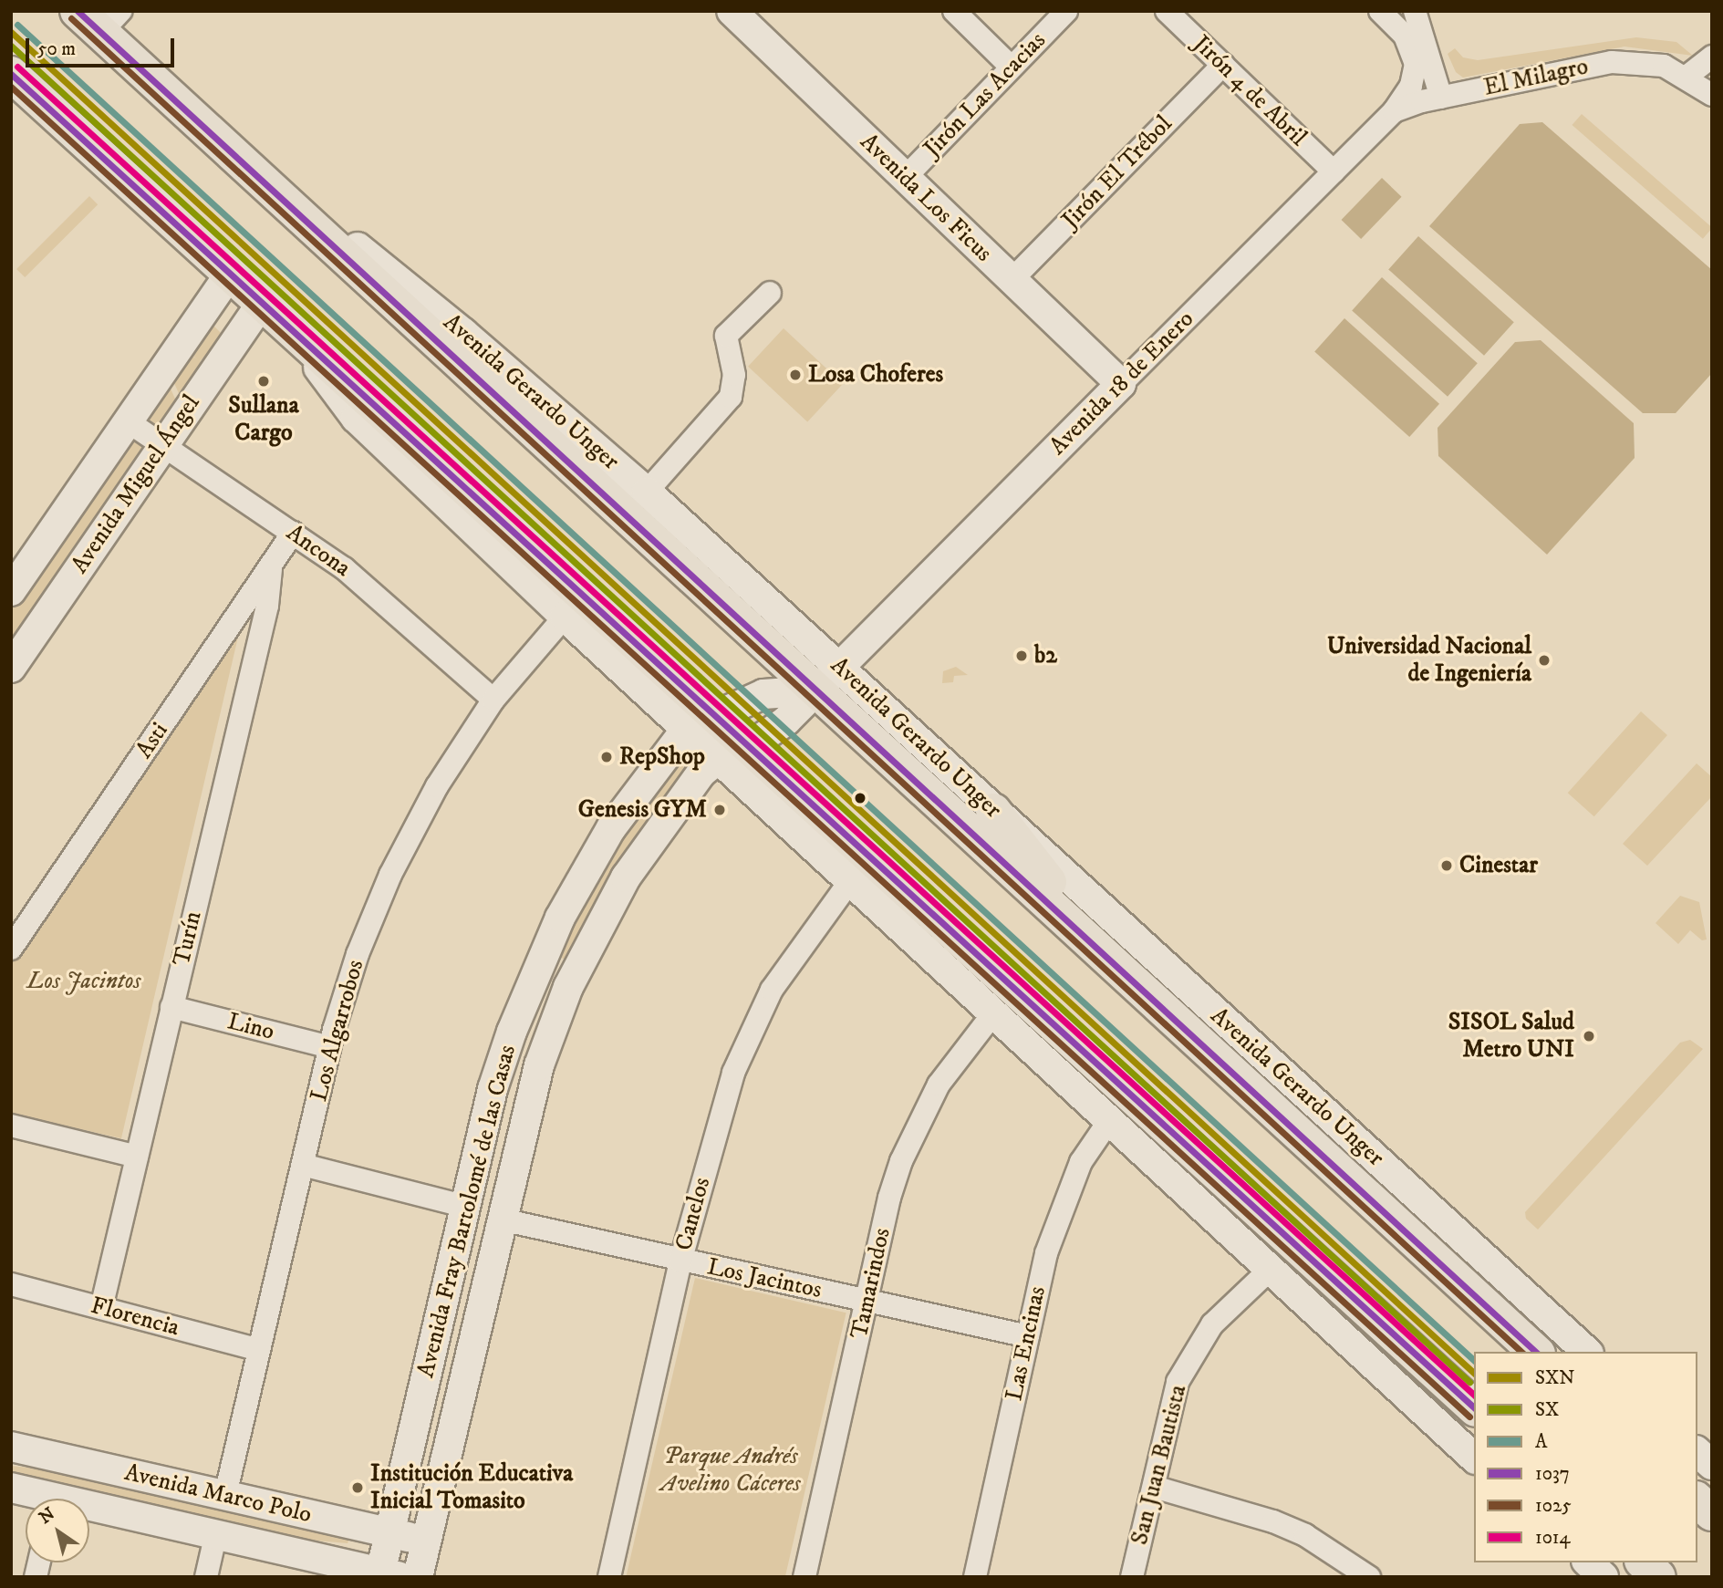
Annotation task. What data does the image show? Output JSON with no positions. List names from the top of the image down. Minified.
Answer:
{"streets":{"street":["El Milagro","Jirón 4 de Abril","Jirón Las Acacias","Jirón El Trébol","Avenida Los Ficus","Avenida 18 de Enero","Avenida Gerardo Unger","Avenida Miguel Ángel","Ancona","Asti","Turín","Lino","Los Algarrobos","Avenida Fray Bartolomé de las Casas","Canelos","Los Jacintos","Tamarindos","Florencia","Las Encinas","San Juan Bautista","Avenida Marco Polo"]},"crossings":[["El Milagro","Avenida 18 de Enero"],["Jirón 4 de Abril","Jirón El Trébol"],["Jirón 4 de Abril","Avenida 18 de Enero"],["Jirón Las Acacias","Avenida Los Ficus"],["Jirón El Trébol","Avenida Los Ficus"],["Avenida Los Ficus","Avenida 18 de Enero"],["Avenida 18 de Enero","Avenida Gerardo Unger"],["Avenida 18 de Enero","Avenida Fray Bartolomé de las Casas"],["Avenida Gerardo Unger","Avenida Fray Bartolomé de las Casas"],["Avenida Miguel Ángel","Ancona"],["Ancona","Asti"],["Ancona","Los Algarrobos"],["Asti","Turín"],["Turín","Lino"],["Turín","Florencia"],["Lino","Los Algarrobos"],["Los Algarrobos","Florencia"],["Los Algarrobos","Avenida Marco Polo"],["Avenida Fray Bartolomé de las Casas","Los Jacintos"],["Avenida Fray Bartolomé de las Casas","Avenida Marco Polo"],["Canelos","Los Jacintos"],["Los Jacintos","Tamarindos"],["Los Jacintos","Las Encinas"]],"parks":["Los Jacintos","Parque Andrés Avelino Cáceres"],"places":["Losa Choferes","Sullana Cargo","b2","Universidad Nacional de Ingeniería","RepShop","Genesis GYM","Cinestar","SISOL Salud Metro UNI","Institución Educativa Inicial Tomasito"],"lines":["transit line 1037","transit line 1025","transit line A","transit line SXN","transit line SX","transit line 1014"],"legend":["SXN","SX","A","1037","1025","1014"],"scale_bar":"50 m","north":"top left"}
